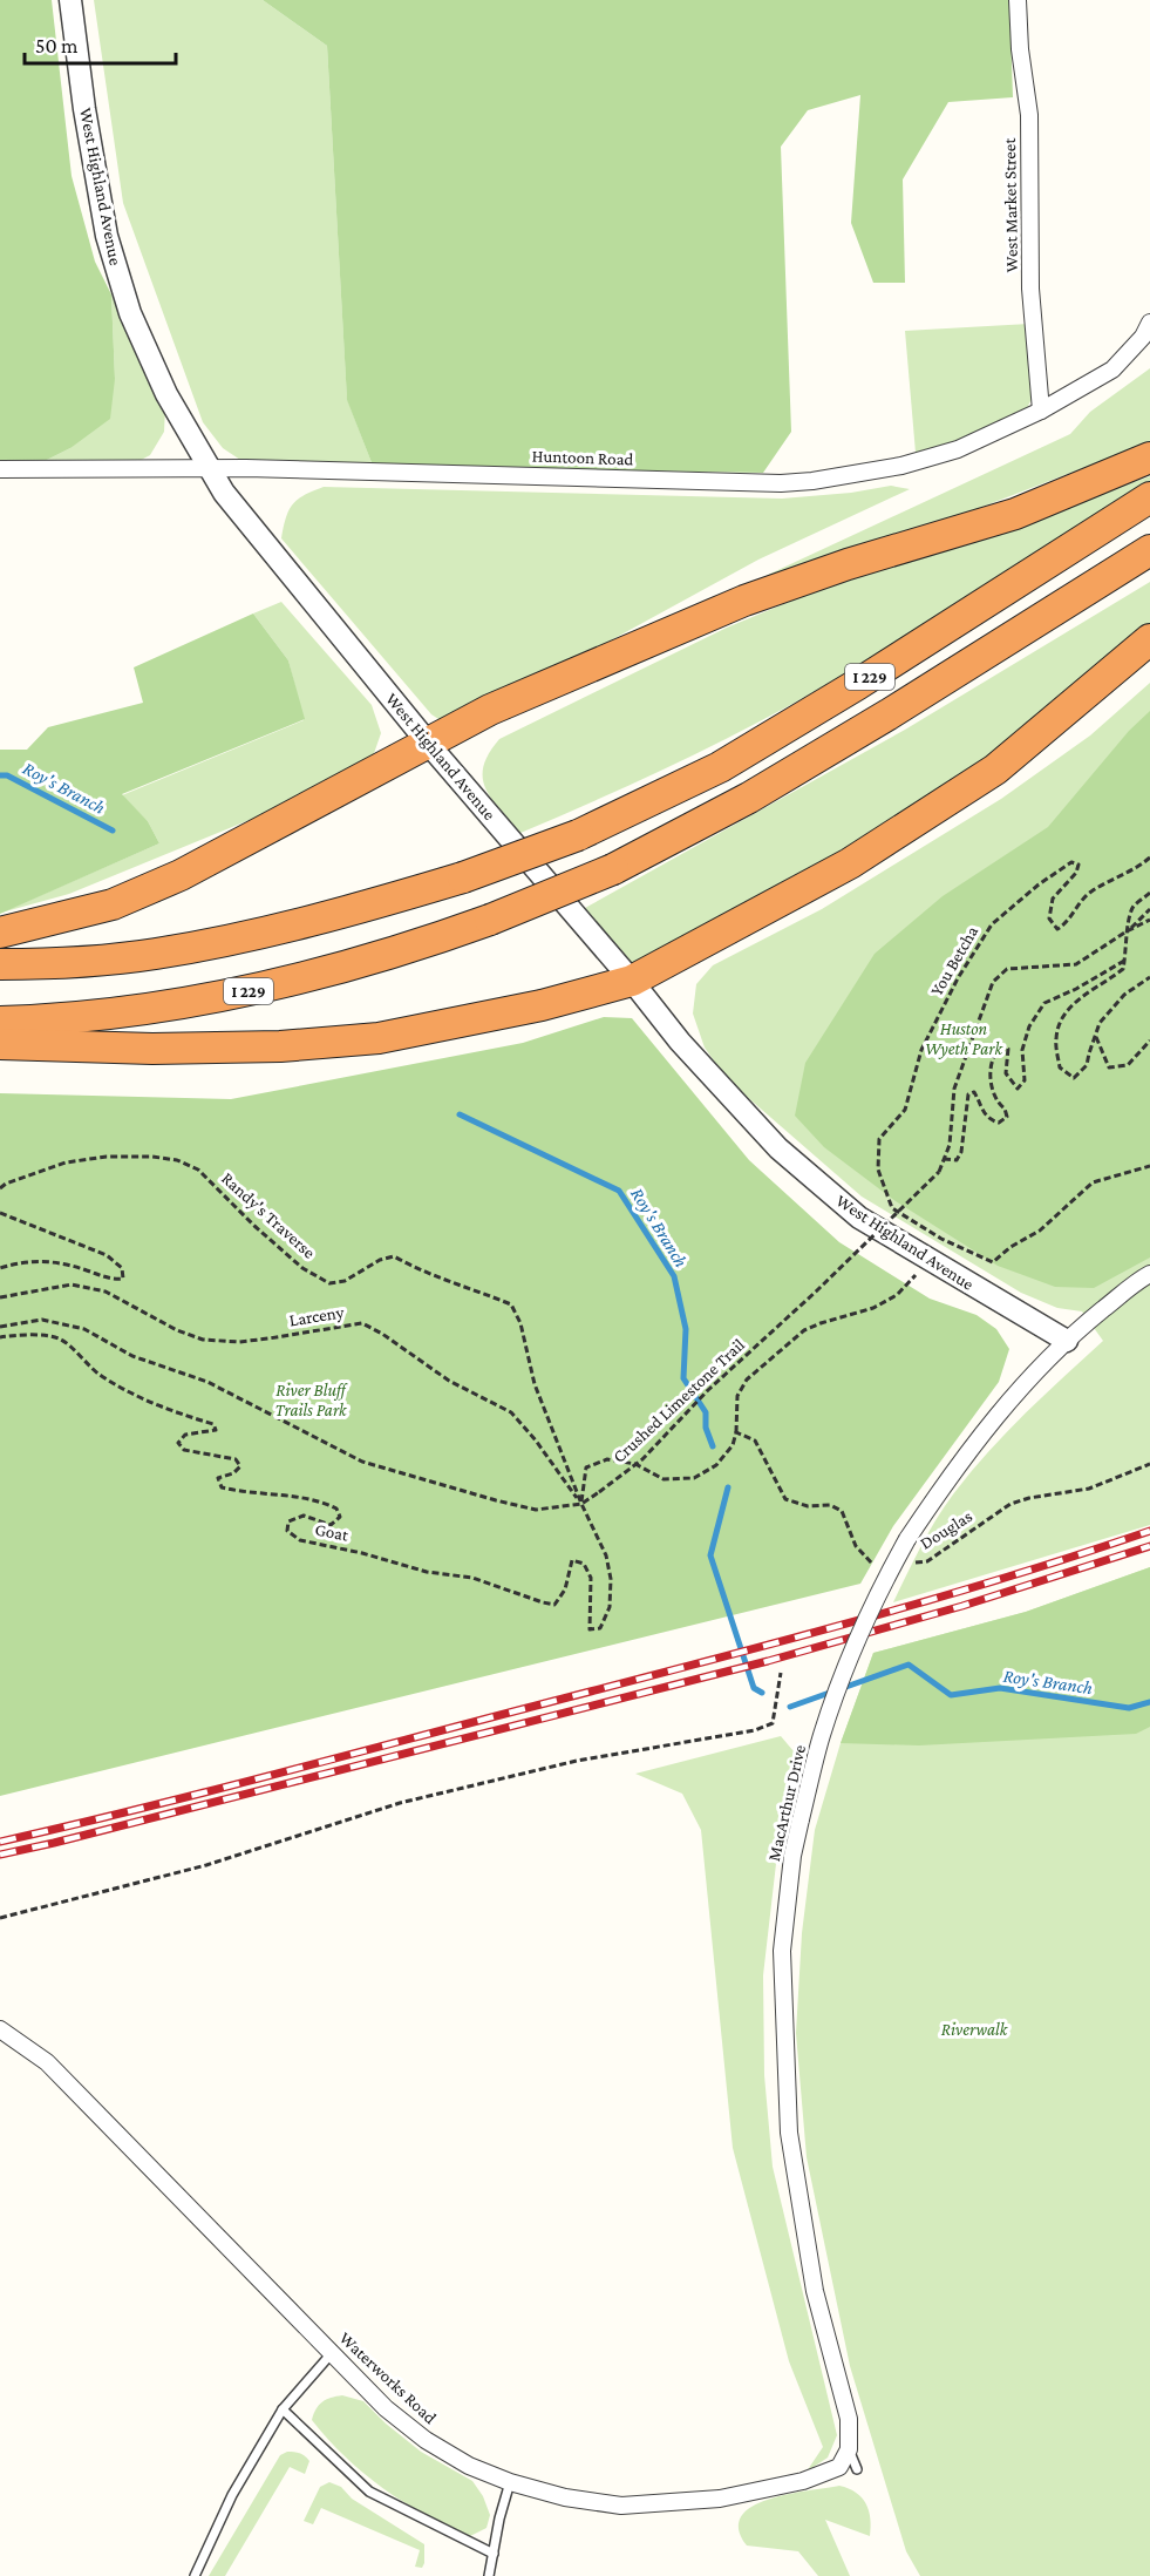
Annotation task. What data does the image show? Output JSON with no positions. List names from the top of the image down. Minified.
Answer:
{"streets":{"highway":["I 229"],"street":["West Highland Avenue","West Market Street","Huntoon Road","MacArthur Drive","Waterworks Road"],"path":["You Betcha","Randy's Traverse","Larceny","Crushed Limestone Trail","Douglas","Goat"]},"crossings":[["West Highland Avenue","Huntoon Road"],["West Highland Avenue","MacArthur Drive"],["West Market Street","Huntoon Road"],["Randy's Traverse","Larceny"],["Randy's Traverse","Crushed Limestone Trail"],["Randy's Traverse","Goat"],["Larceny","Crushed Limestone Trail"],["Larceny","Goat"],["Crushed Limestone Trail","Goat"],["MacArthur Drive","Waterworks Road"]],"water":["Roy's Branch"],"parks":["Huston Wyeth Park","River Bluff Trails Park","Riverwalk"],"scale_bar":"50 m"}
